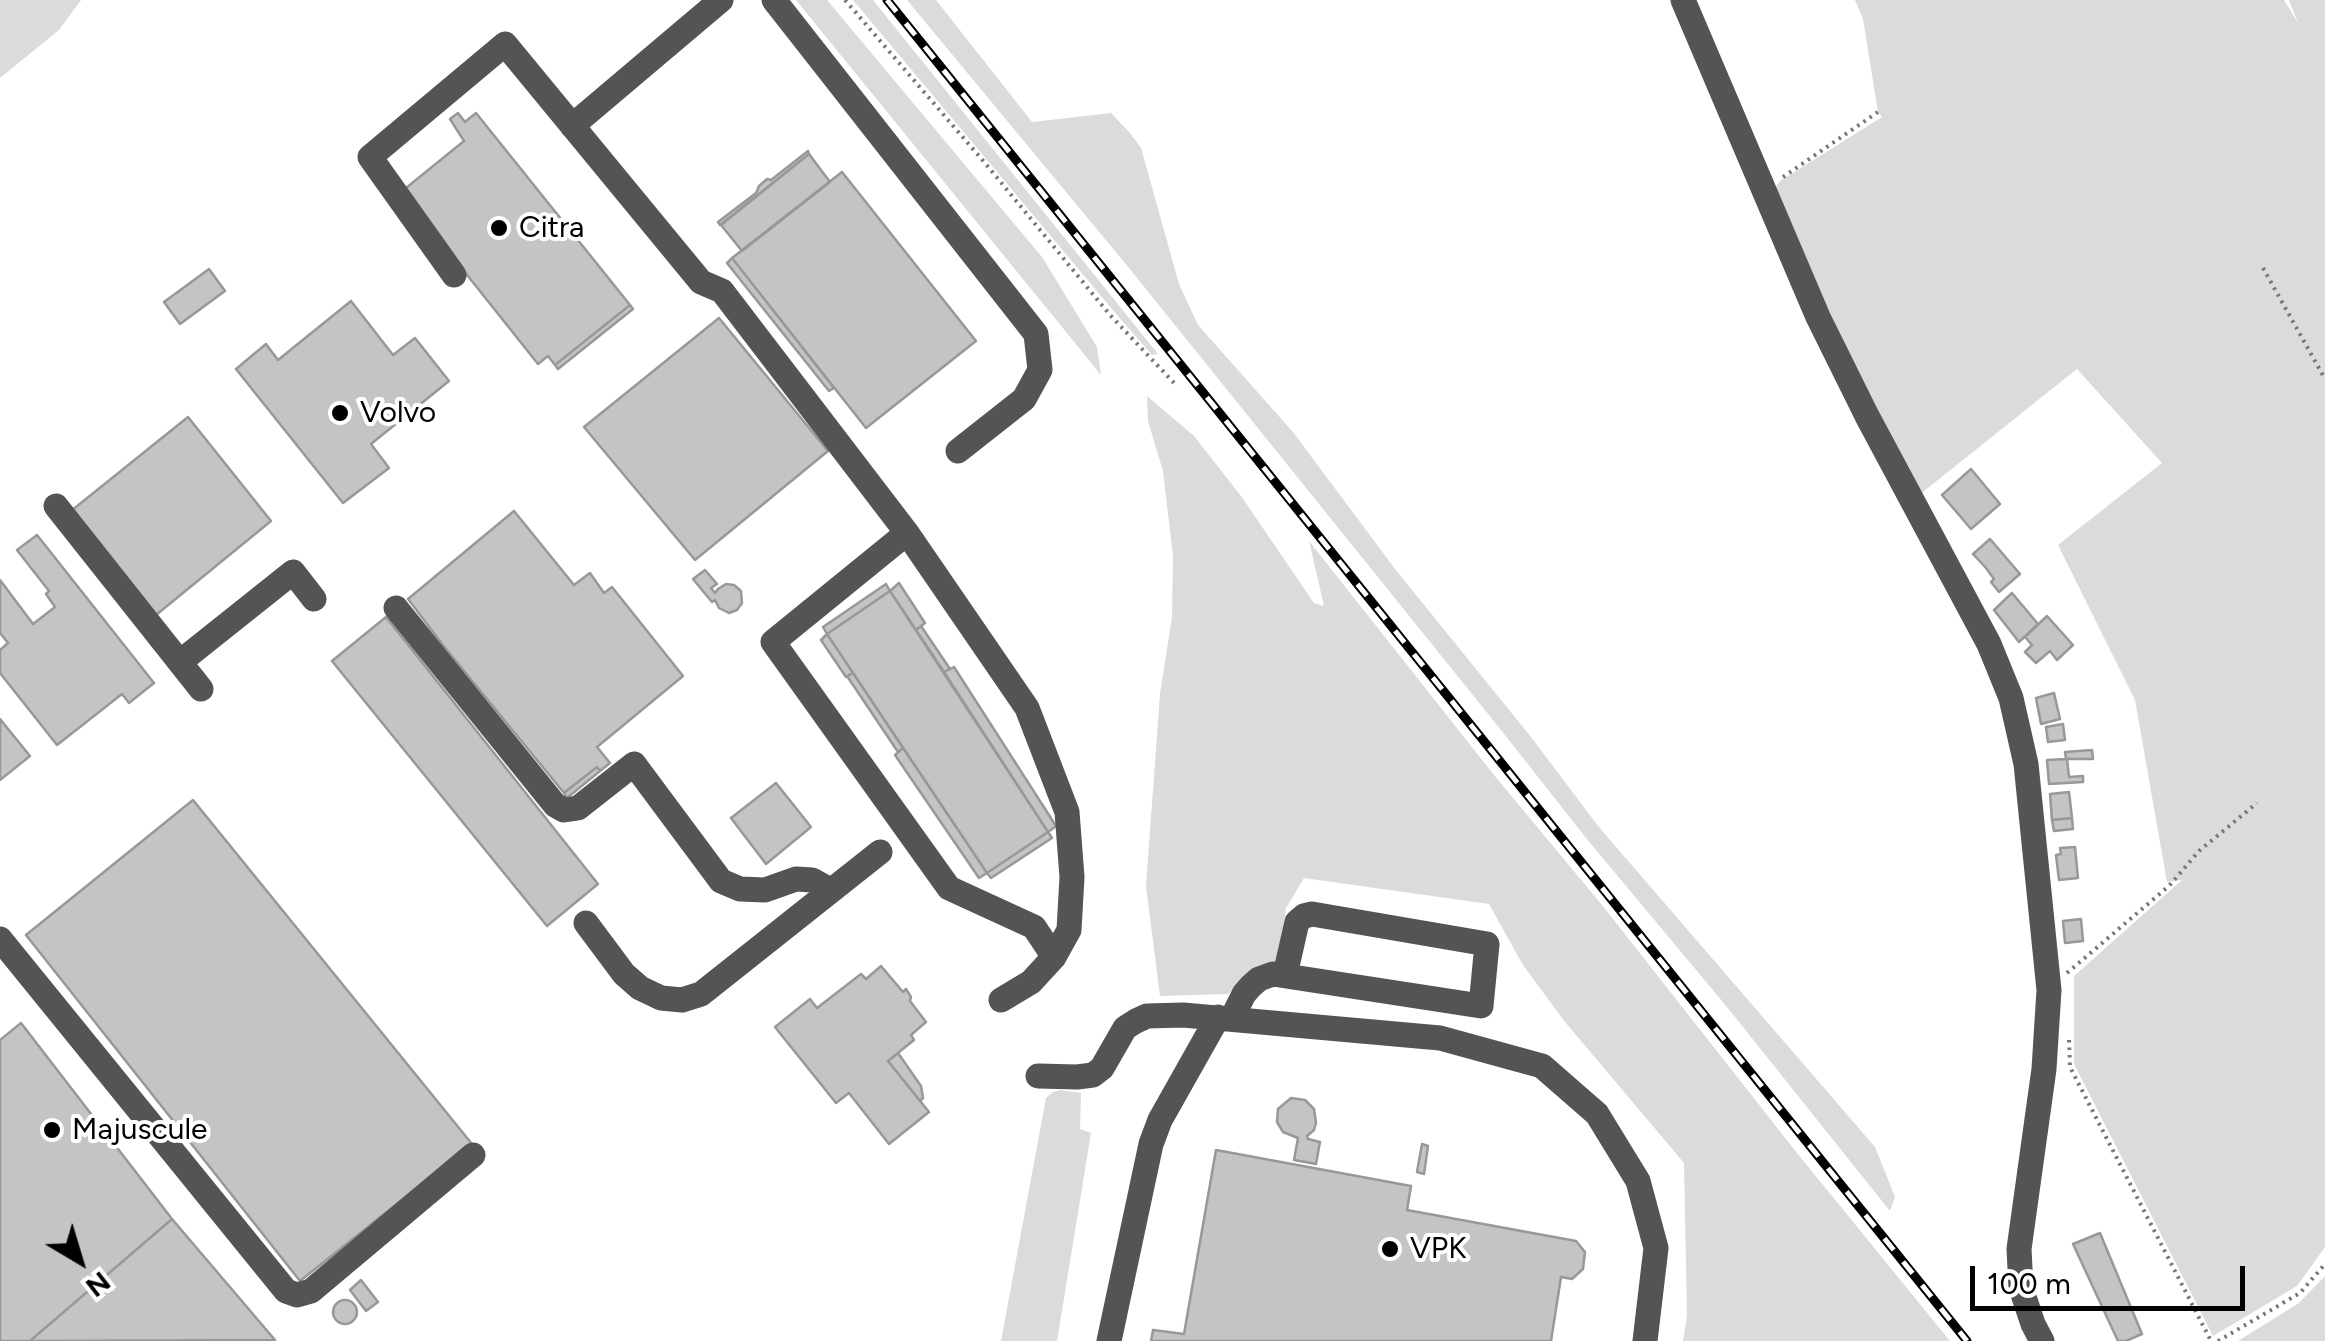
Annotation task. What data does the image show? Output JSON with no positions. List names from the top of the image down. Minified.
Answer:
{"places":["Citra","Volvo","Majuscule","VPK"],"scale_bar":"100 m","north":"bottom right"}
